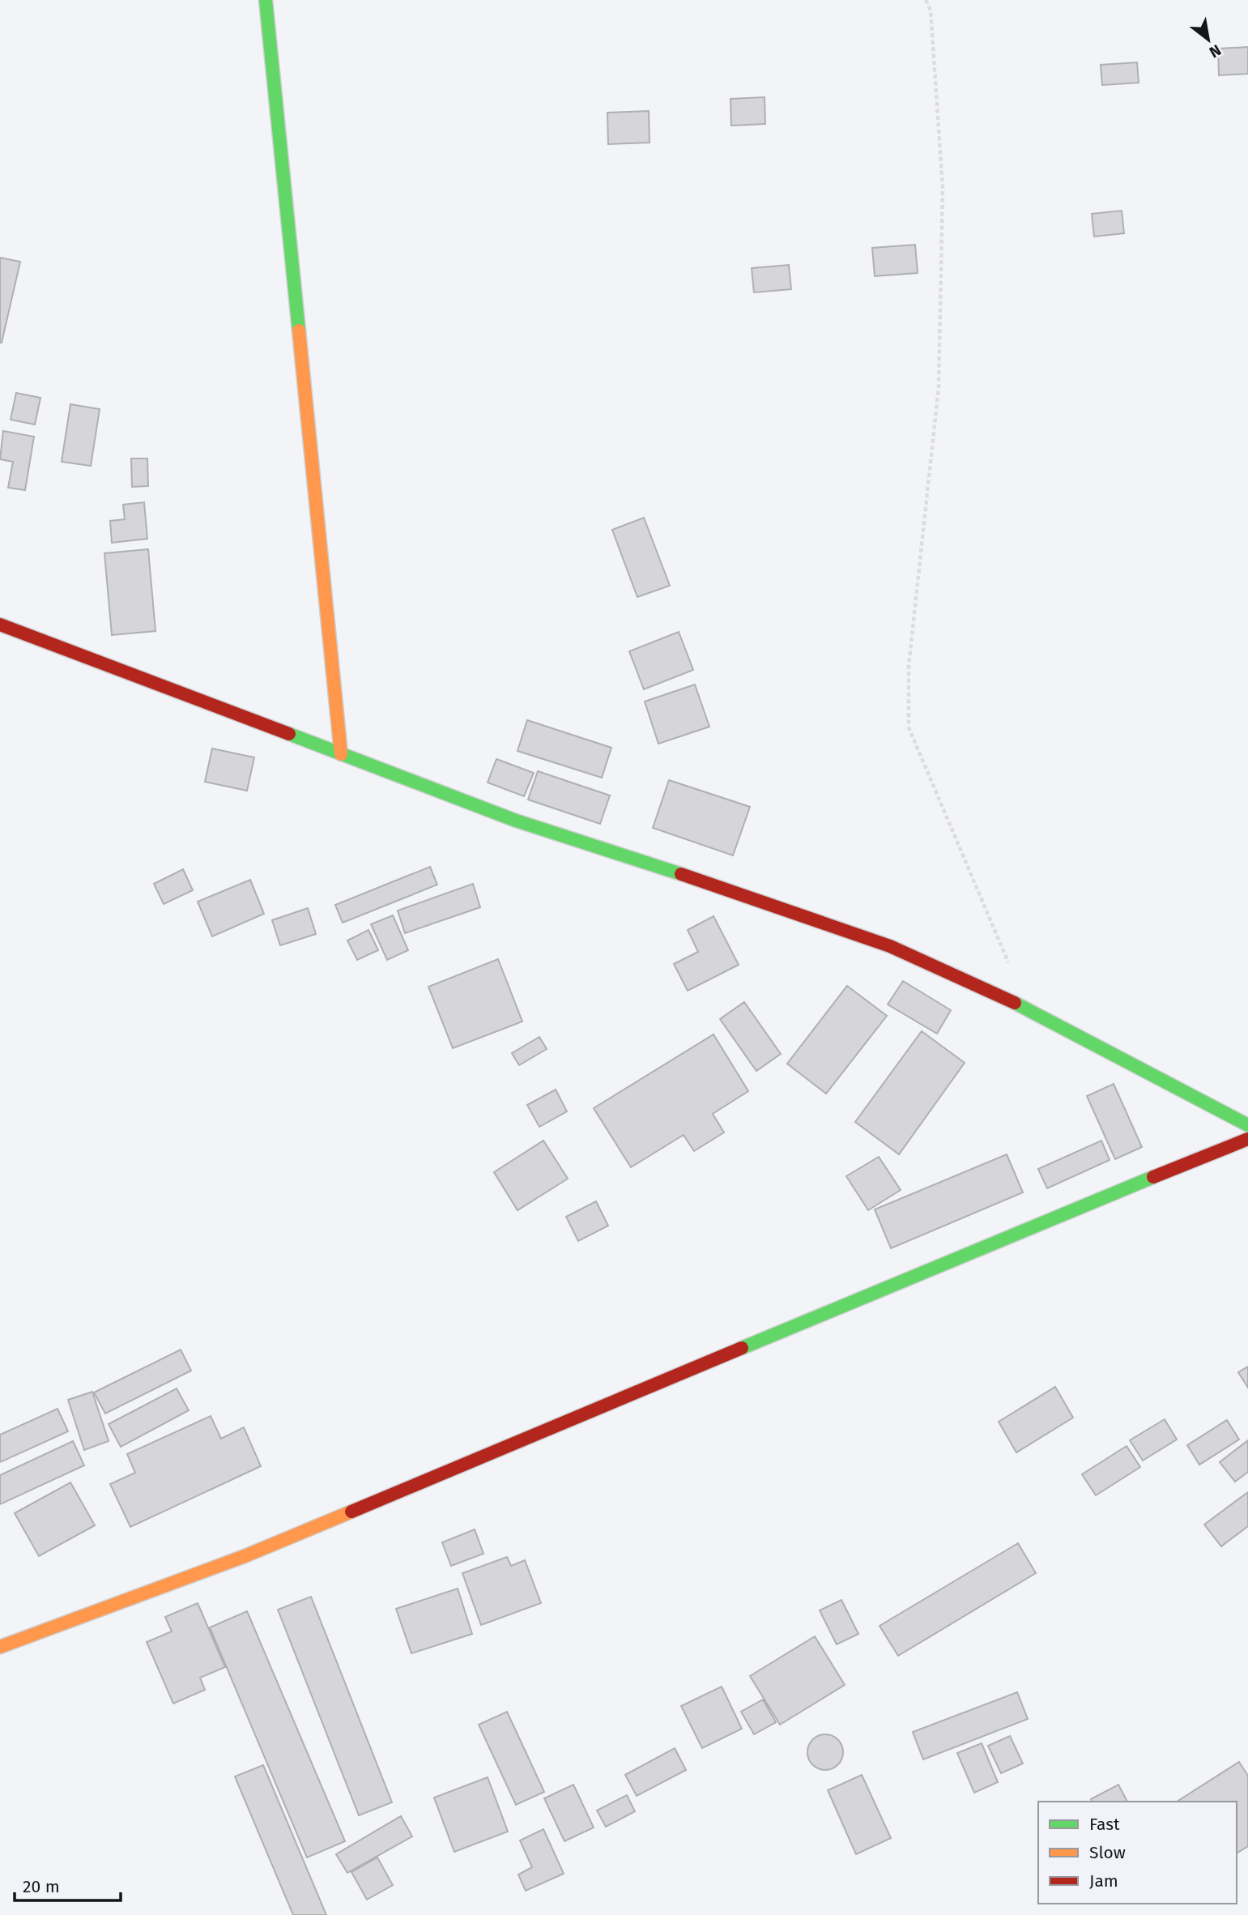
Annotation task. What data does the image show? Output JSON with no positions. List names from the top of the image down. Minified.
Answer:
{"legend":["Fast","Slow","Jam"],"scale_bar":"20 m","north":"bottom right"}
